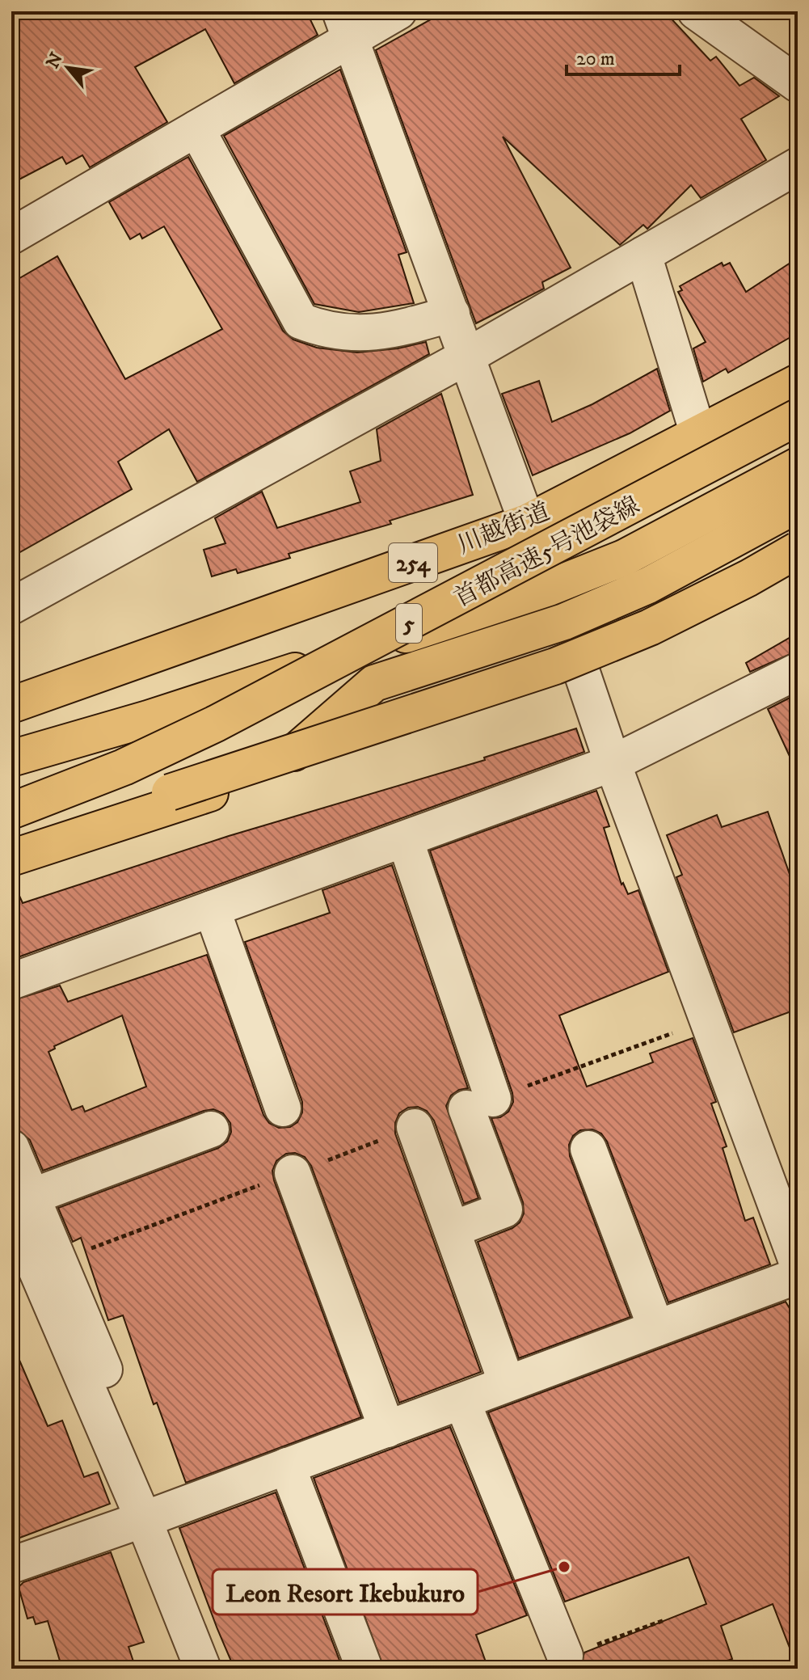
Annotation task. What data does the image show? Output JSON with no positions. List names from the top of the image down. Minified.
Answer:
{"streets":{"highway":["川越街道","首都高速5号池袋線","254","5"]},"places":["Leon Resort Ikebukuro"],"scale_bar":"20 m","north":"top left"}
